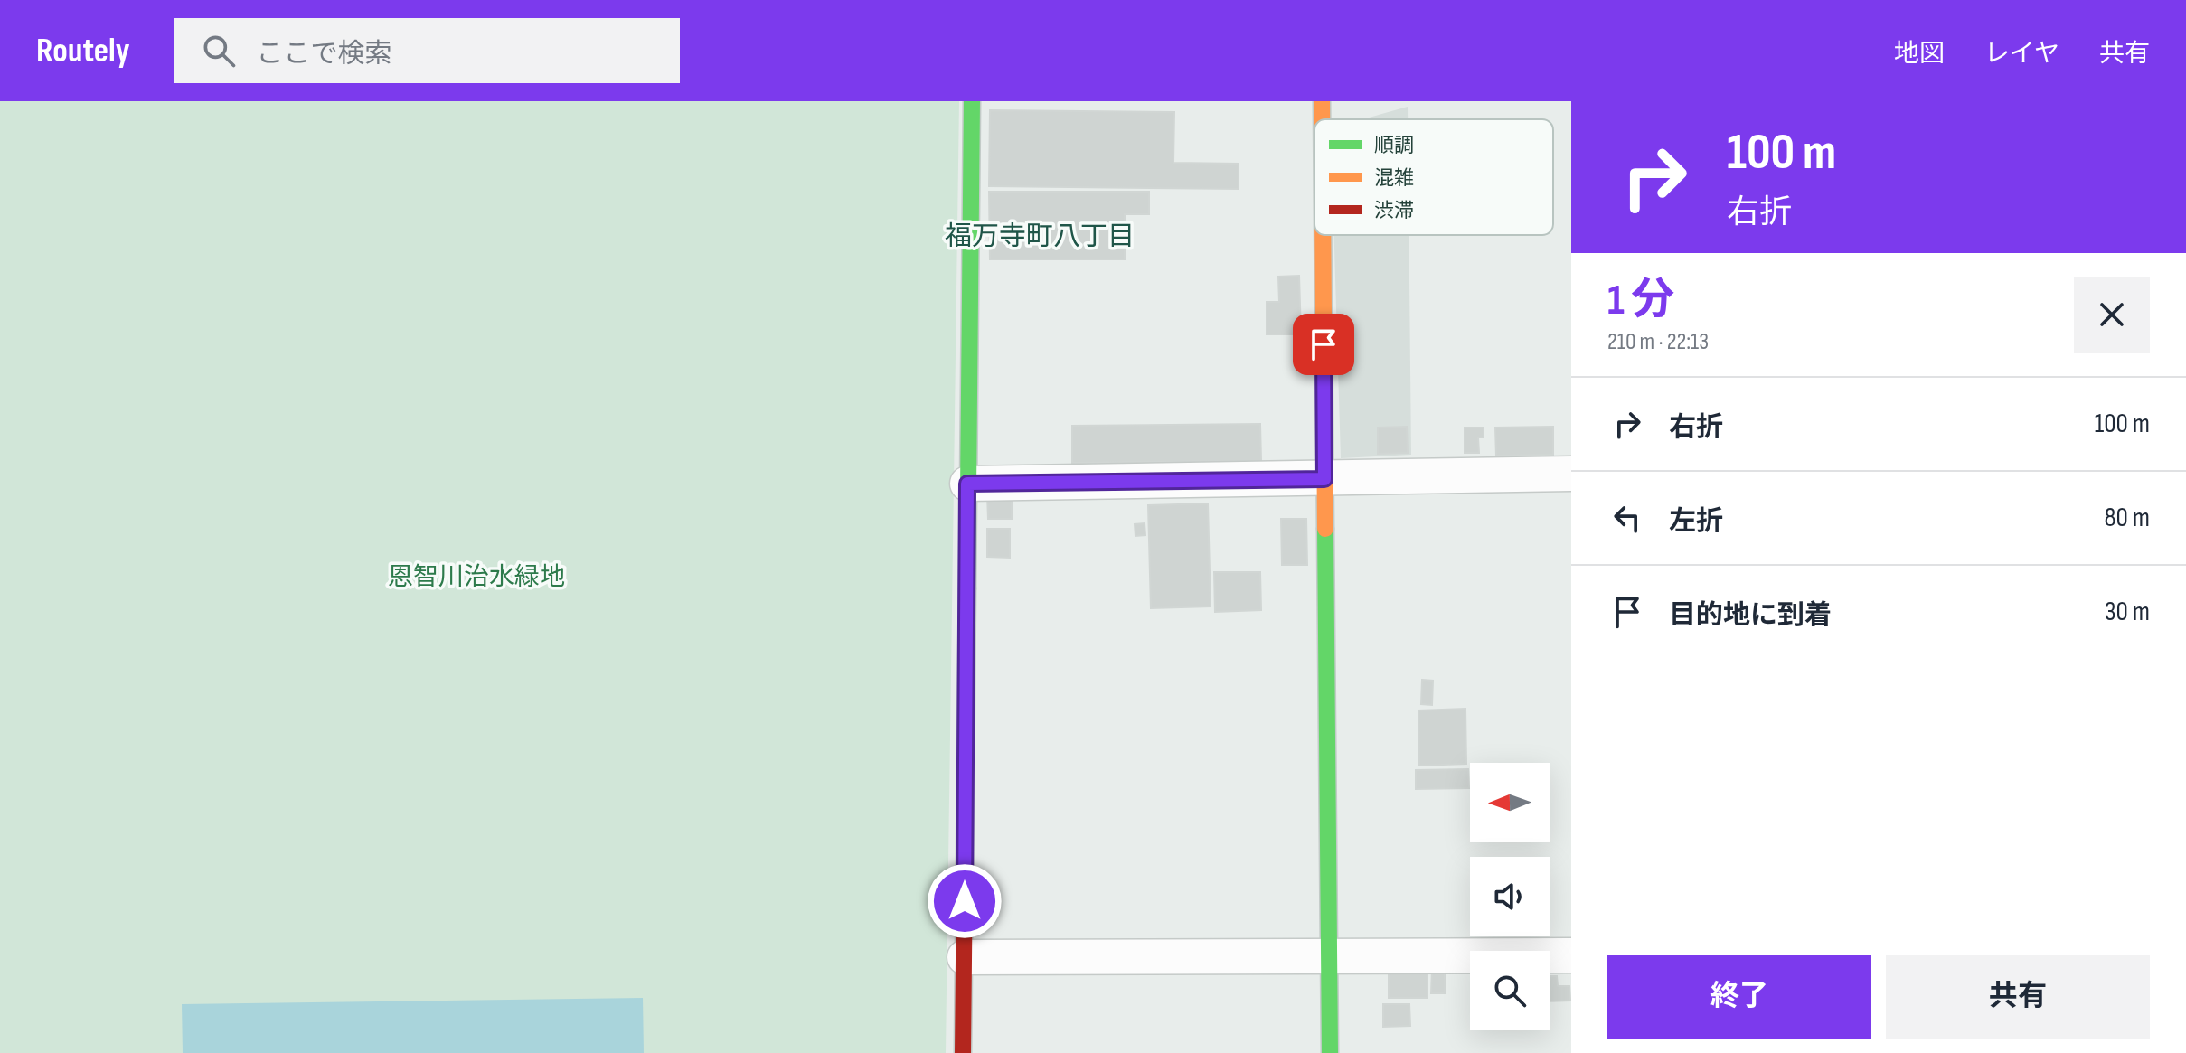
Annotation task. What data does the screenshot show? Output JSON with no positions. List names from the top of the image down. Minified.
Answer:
{"districts":["福万寺町八丁目"],"parks":["恩智川治水緑地"],"legend":["順調","混雑","渋滞"],"north":"left","page":{"header":"Routely","search":"ここで検索","nav":["地図","レイヤ","共有"],"turn":["100 m","右折"],"heading":["1 分","210 m · 22:13"],"list":[{"name":"右折","value":"100 m"},{"name":"左折","value":"80 m"},{"name":"目的地に到着","value":"30 m"}],"buttons":["終了","共有"]}}
